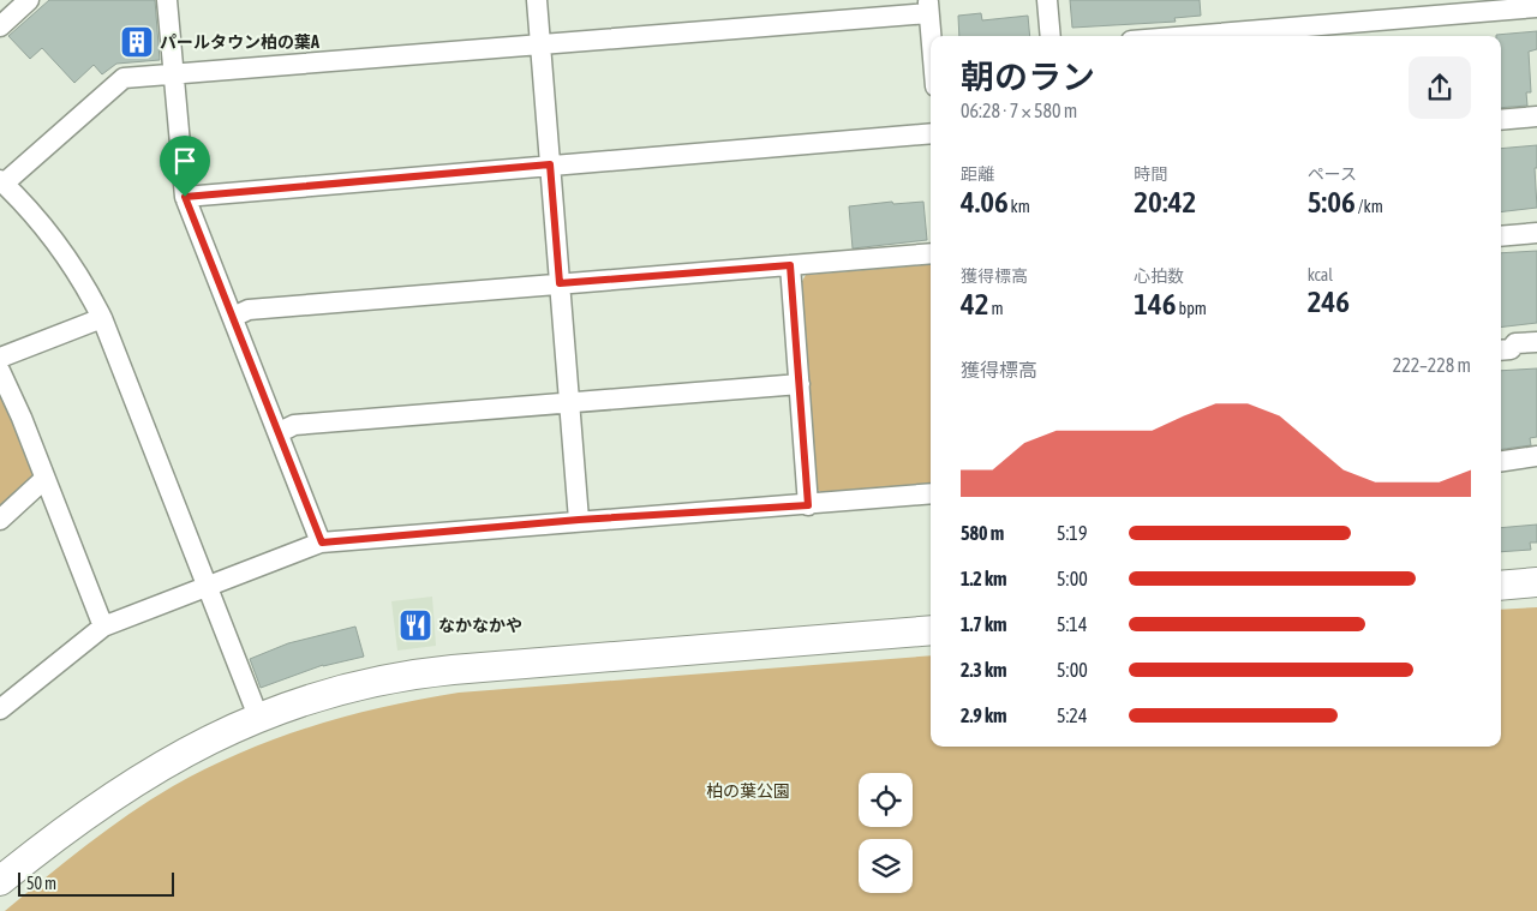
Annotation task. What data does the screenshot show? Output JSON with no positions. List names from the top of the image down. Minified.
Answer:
{"parks":["柏の葉公園"],"places":{"building":["パールタウン柏の葉A"],"restaurant":["なかなかや"]},"scale_bar":"50 m","page":{"heading":["朝のラン","06:28 · 7 × 580 m"],"stats":[["距離","4.06 km"],["時間","20:42"],["ペース","5:06 /km"],["獲得標高","42 m"],["心拍数","146 bpm"],["kcal","246"]],"chart":["獲得標高","222–228 m"],"list":[{"name":"580 m","note":"5:19"},{"name":"1.2 km","note":"5:00"},{"name":"1.7 km","note":"5:14"},{"name":"2.3 km","note":"5:00"},{"name":"2.9 km","note":"5:24"}],"scale":"50 m"}}
